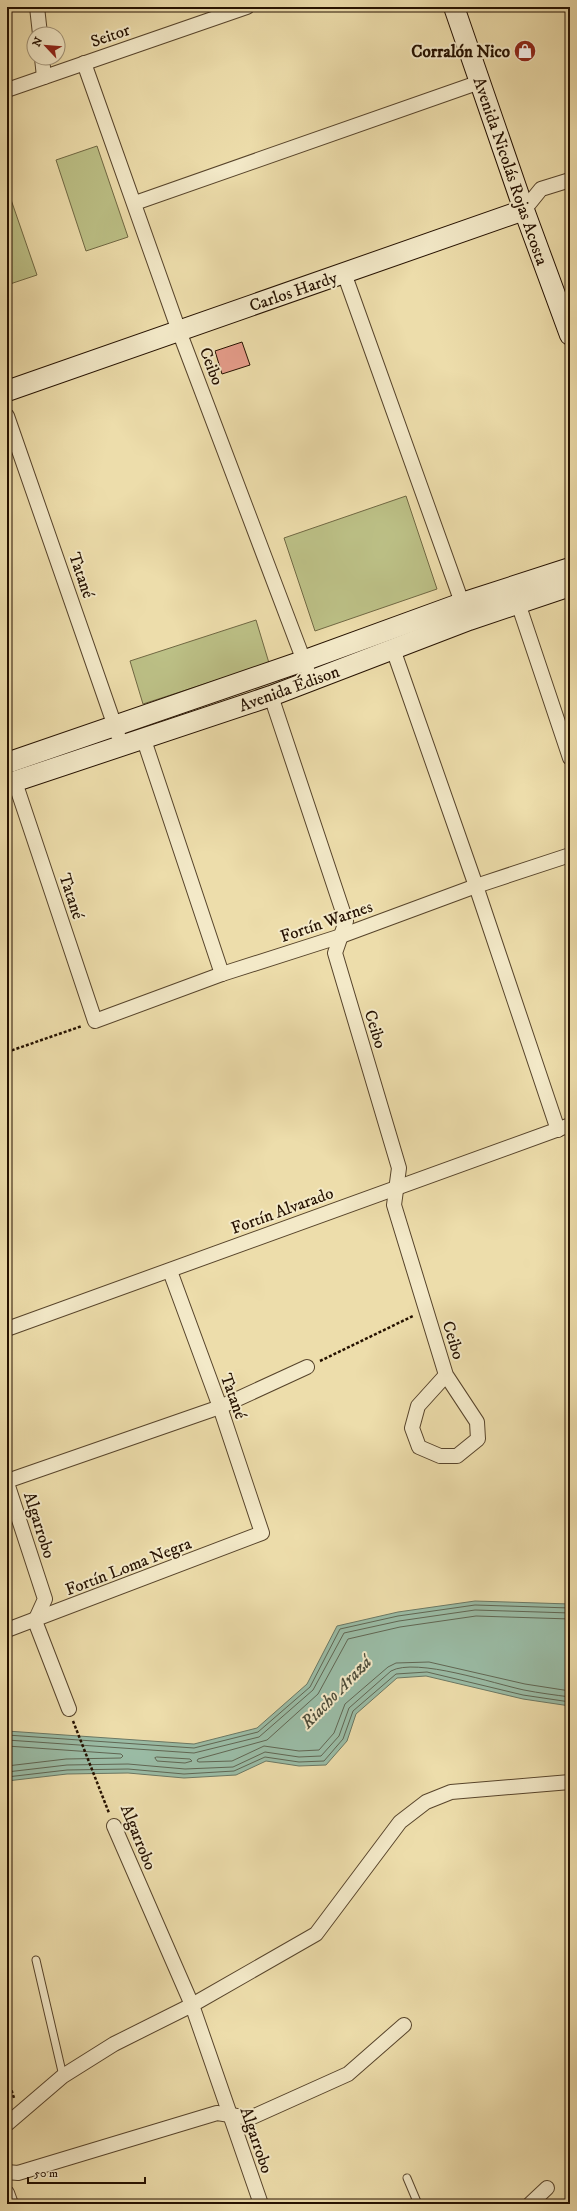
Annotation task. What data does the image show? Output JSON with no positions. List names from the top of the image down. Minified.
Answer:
{"streets":{"main road":["Avenida Nicolás Rojas Acosta","Carlos Hardy","Avenida Édison"],"street":["Seitor","Ceibo","Tatané","Fortín Warnes","Fortín Alvarado","Algarrobo","Fortín Loma Negra"]},"crossings":[["Seitor","Ceibo"],["Avenida Nicolás Rojas Acosta","Carlos Hardy"],["Carlos Hardy","Ceibo"],["Ceibo","Avenida Édison"],["Ceibo","Fortín Warnes"],["Ceibo","Fortín Alvarado"],["Tatané","Avenida Édison"],["Tatané","Fortín Warnes"],["Tatané","Fortín Alvarado"],["Tatané","Fortín Loma Negra"],["Algarrobo","Fortín Loma Negra"]],"water":["Riacho Arazá"],"places":{"shop":["Corralón Nico"]},"scale_bar":"50 m","north":"top left"}
